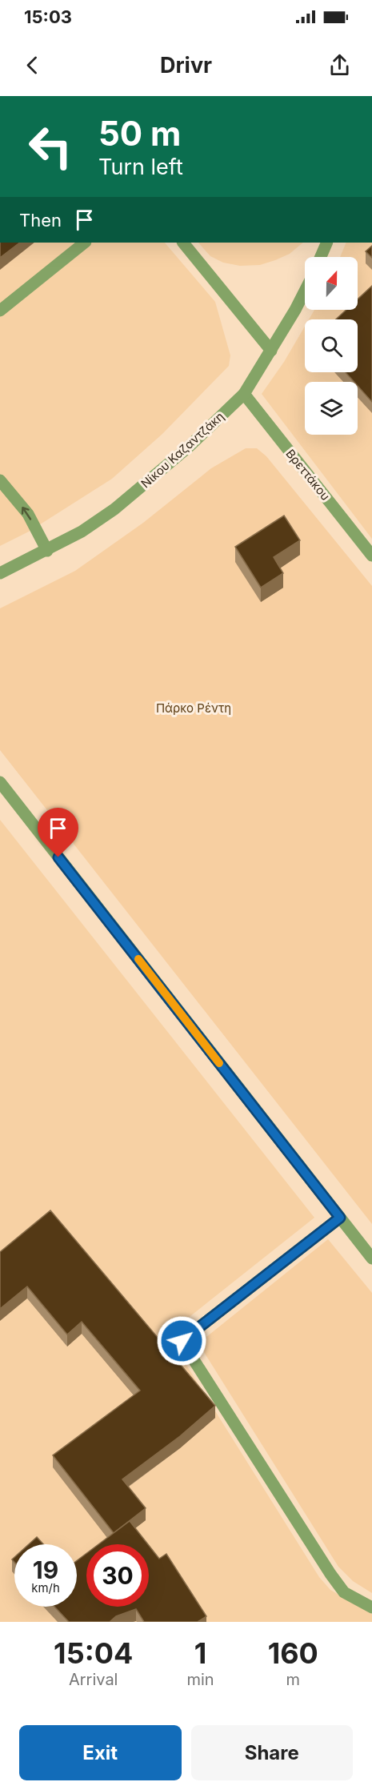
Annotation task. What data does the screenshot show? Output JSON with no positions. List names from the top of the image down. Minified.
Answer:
{"streets":{"street":["Νίκου Καζαντζάκη","Βρεττάκου"]},"crossings":[["Νίκου Καζαντζάκη","Βρεττάκου"]],"parks":["Πάρκο Ρέντη"],"north":"top","page":{"status":"15:03","header":"Drivr","turn":["50 m","Turn left"],"then":"Then","speed":"19 km/h","limit":"30","eta":["15:04","Arrival","1","min","160","m"],"buttons":["Exit","Share"]}}
